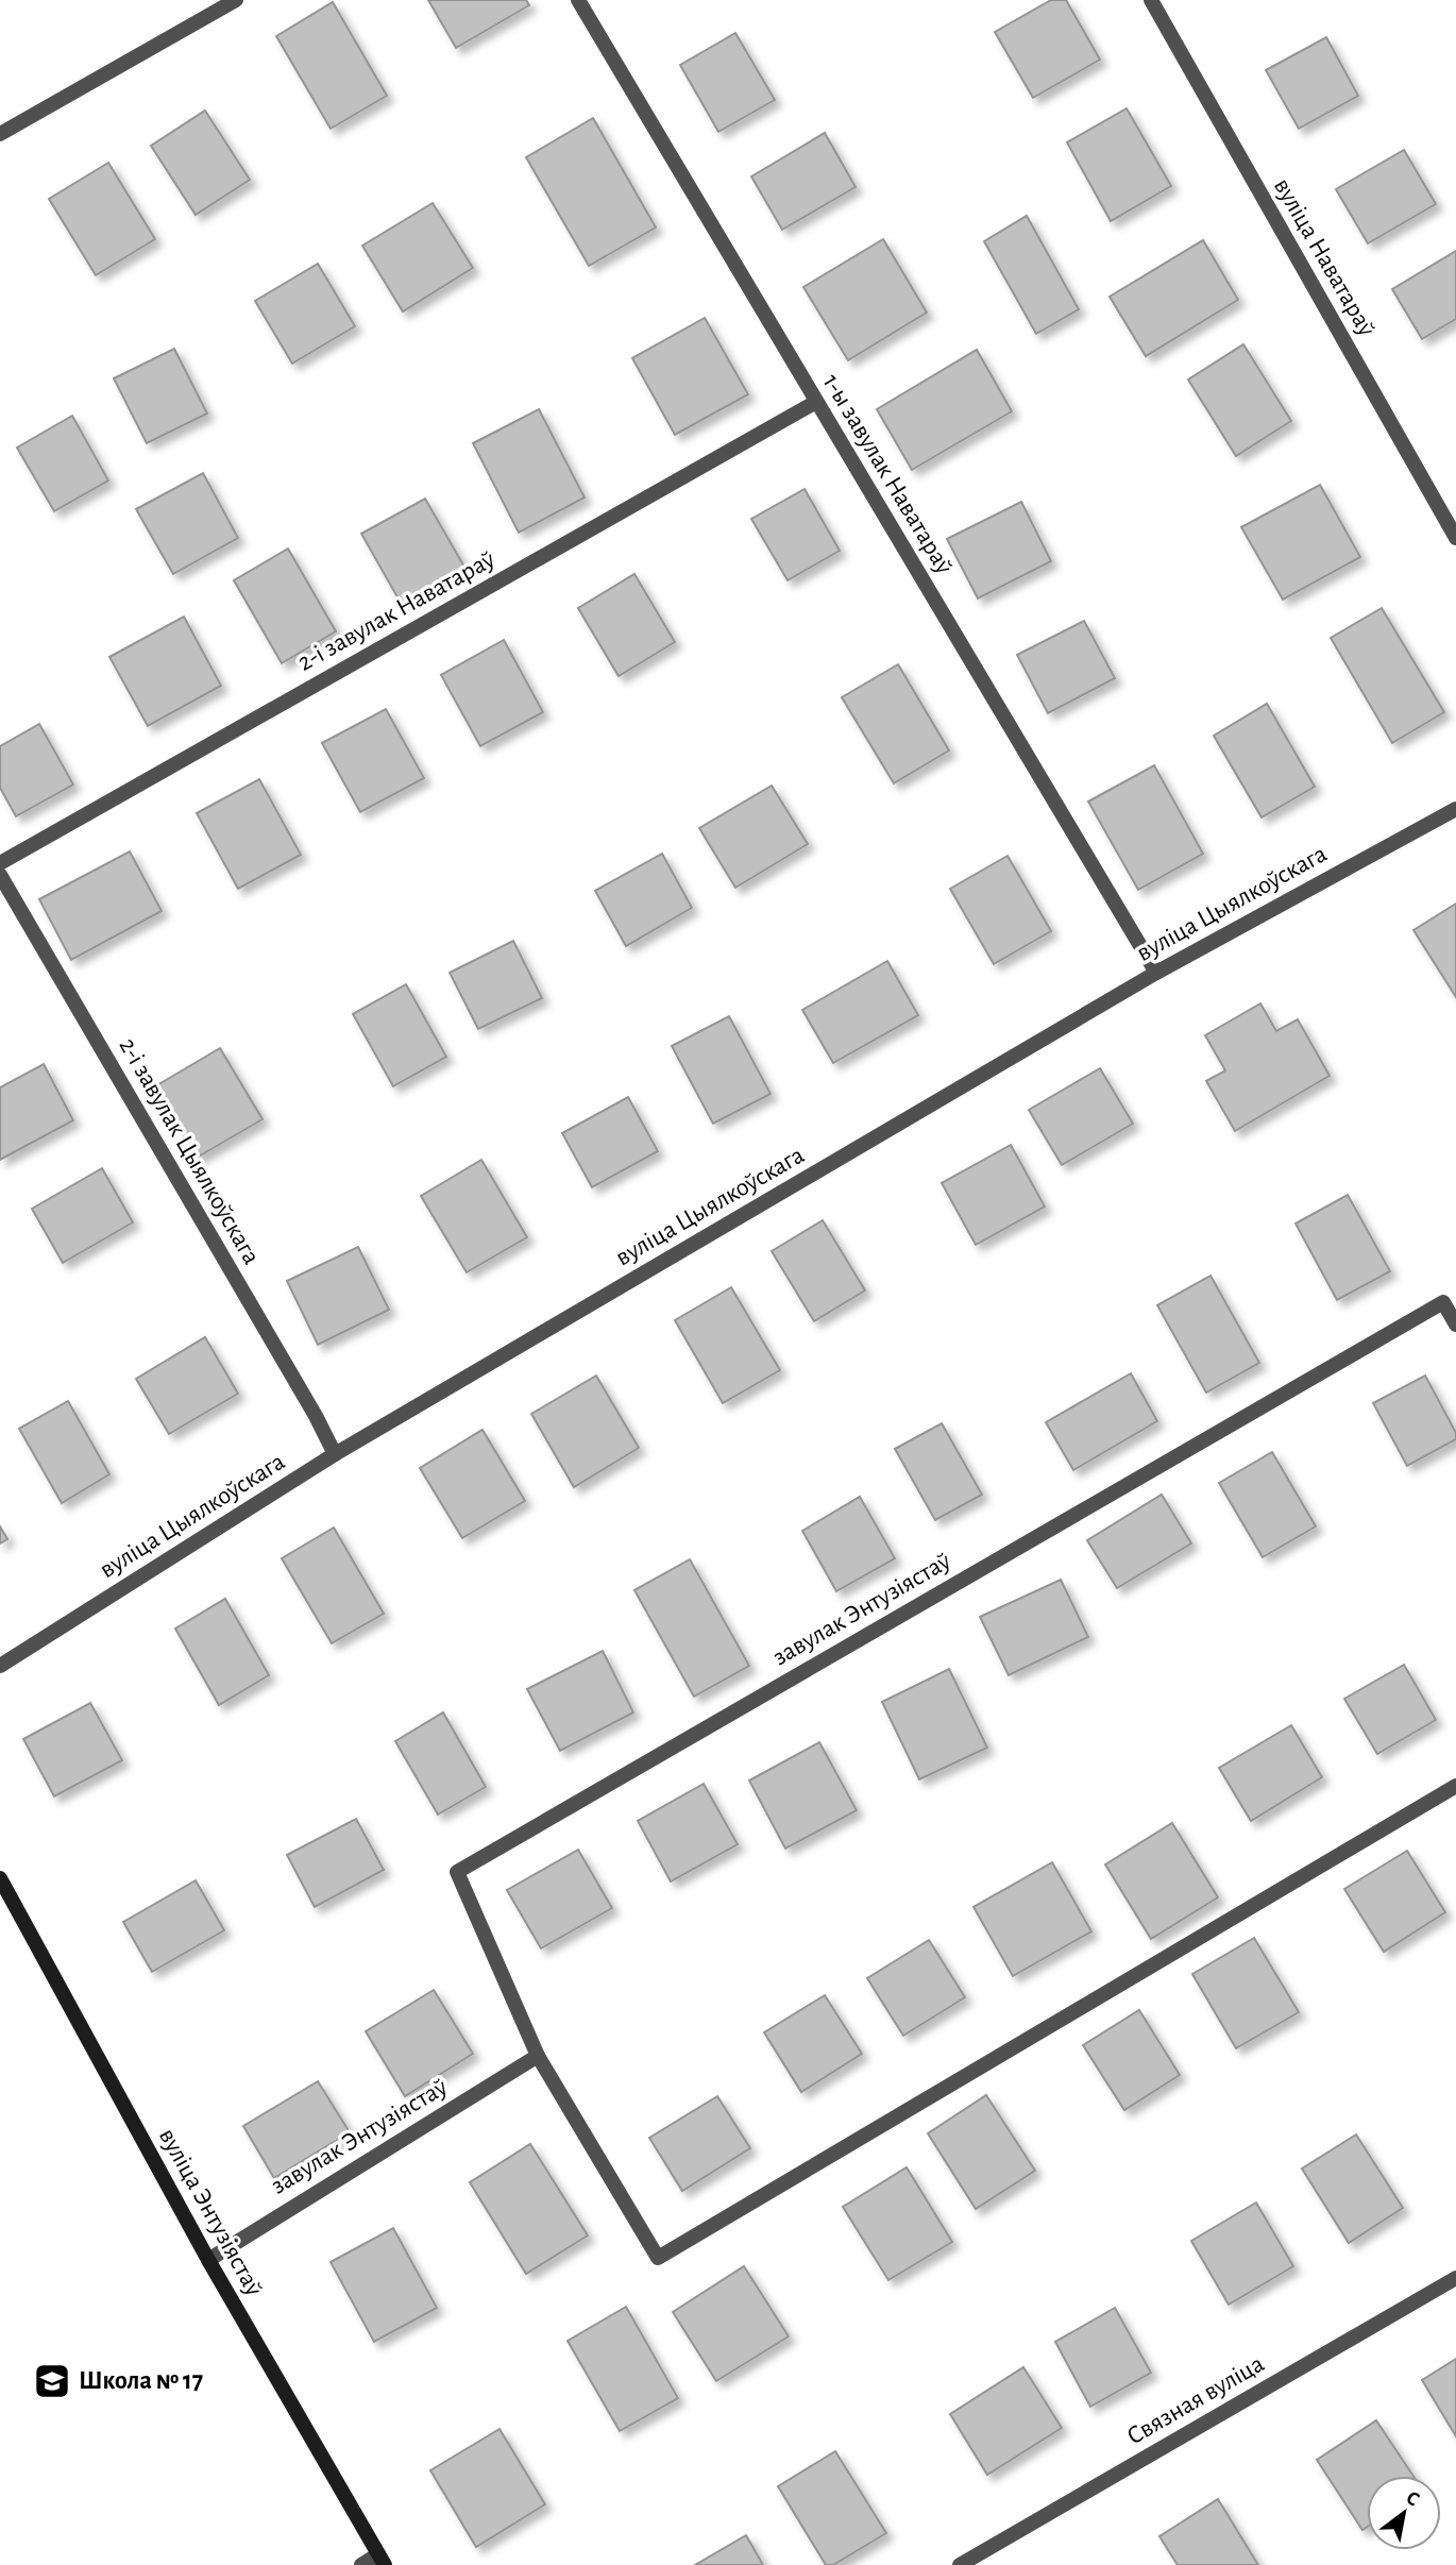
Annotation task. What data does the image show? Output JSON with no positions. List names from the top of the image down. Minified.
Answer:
{"streets":{"main road":["вуліца Энтузіястаў"],"street":["вуліца Наватараў","1-ы завулак Наватараў","2-і завулак Наватараў","вуліца Цыялкоўскага","2-і завулак Цыялкоўскага","завулак Энтузіястаў","Связная вуліца"]},"crossings":[["1-ы завулак Наватараў","2-і завулак Наватараў"],["1-ы завулак Наватараў","вуліца Цыялкоўскага"],["вуліца Цыялкоўскага","2-і завулак Цыялкоўскага"],["завулак Энтузіястаў","вуліца Энтузіястаў"]],"places":{"school or university":["Школа № 17"]},"north":"top right"}
